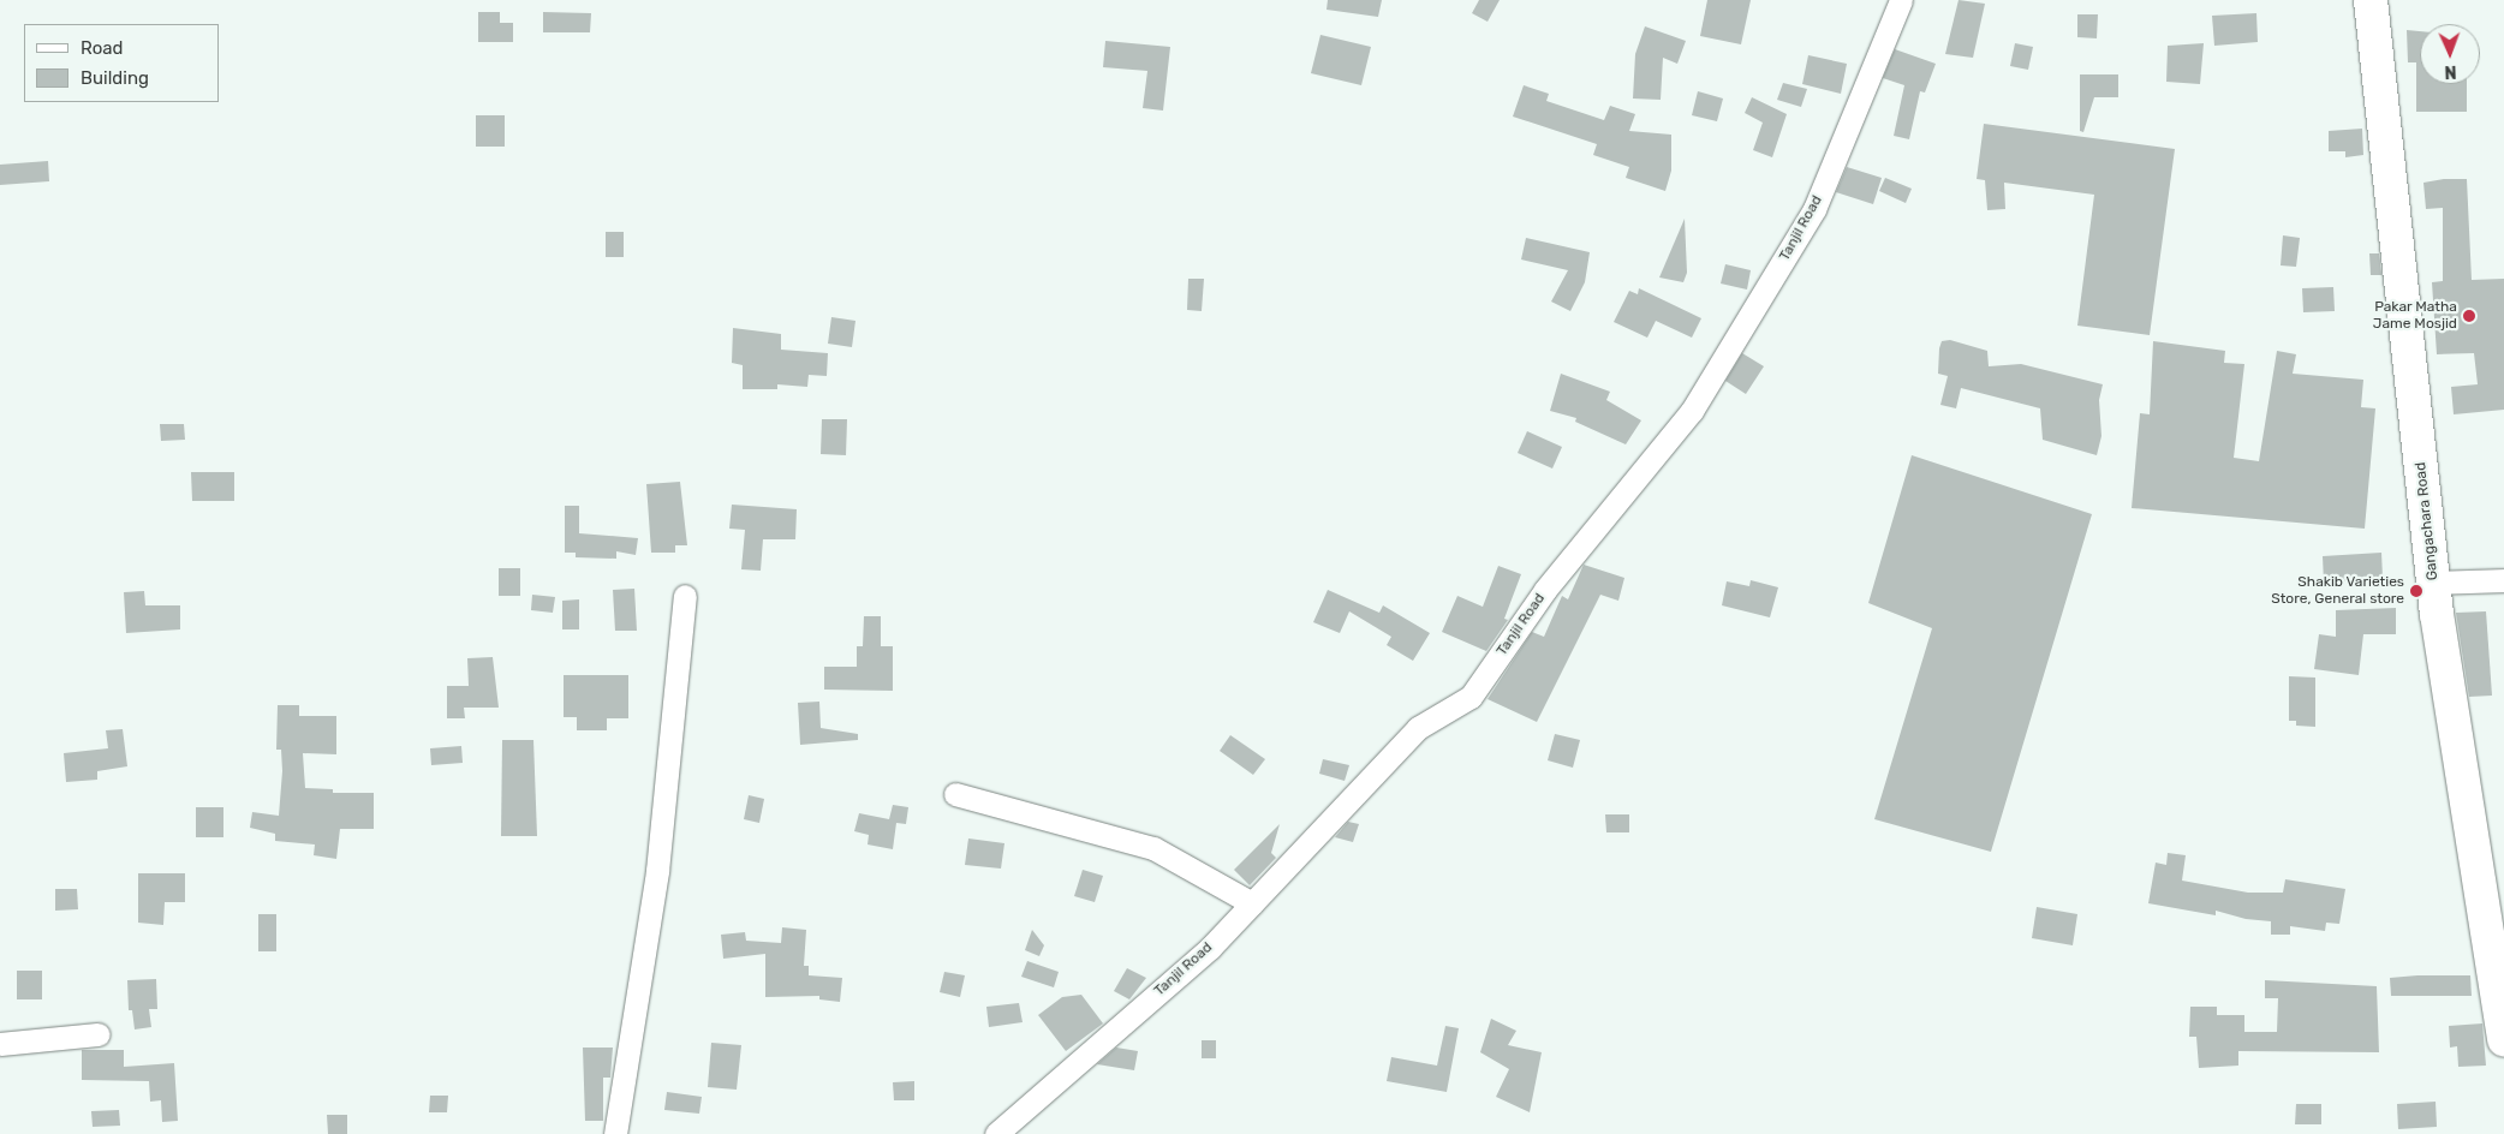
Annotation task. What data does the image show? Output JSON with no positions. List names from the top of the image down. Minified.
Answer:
{"streets":{"main road":["Gangachara Road"],"street":["Tanjil Road"]},"places":["Pakar Matha Jame Mosjid","Shakib Varieties Store, General store"],"legend":["Road","Building"],"north":"bottom"}
